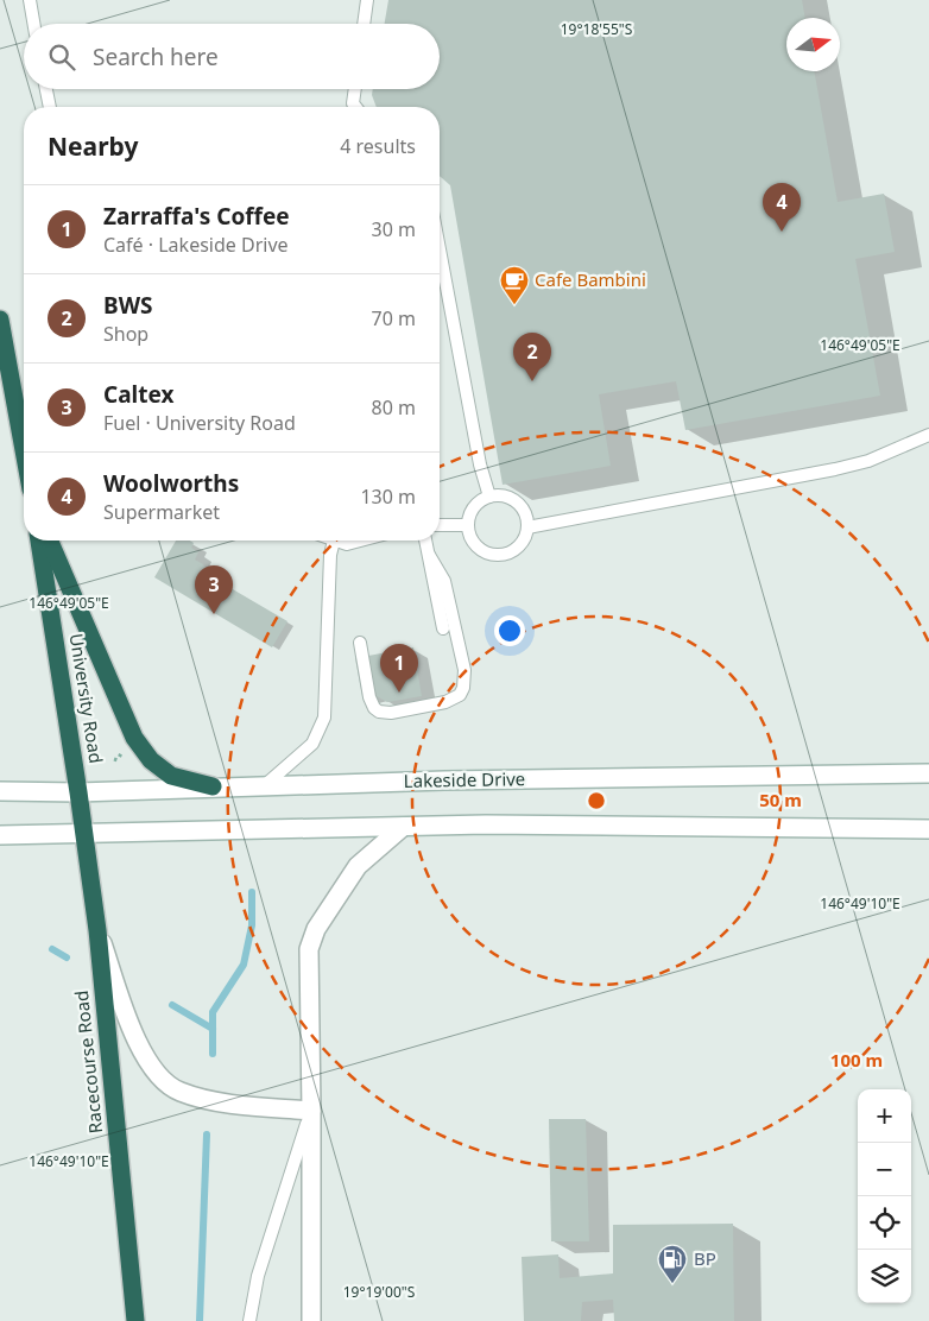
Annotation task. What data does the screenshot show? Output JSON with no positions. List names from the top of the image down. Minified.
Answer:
{"streets":{"highway":["University Road","Racecourse Road"],"street":["Lakeside Drive"]},"crossings":[["University Road","Lakeside Drive"],["University Road","Racecourse Road"]],"places":{"cafe":["Cafe Bambini"],"fuel station":["BP"]},"north":"right","page":{"search":"Search here","heading":["Nearby","4 results"],"pins":["4","2","3","1"],"list":[{"mark":"1","name":"Zarraffa's Coffee","note":"Café · Lakeside Drive","value":"30 m"},{"mark":"2","name":"BWS","note":"Shop","value":"70 m"},{"mark":"3","name":"Caltex","note":"Fuel · University Road","value":"80 m"},{"mark":"4","name":"Woolworths","note":"Supermarket","value":"130 m"}],"map_buttons":["+","−"]},"coordinates":["19°18'55\"S","146°49'05\"E","146°49'10\"E","19°19'00\"S"],"rings":["50 m","100 m"]}
